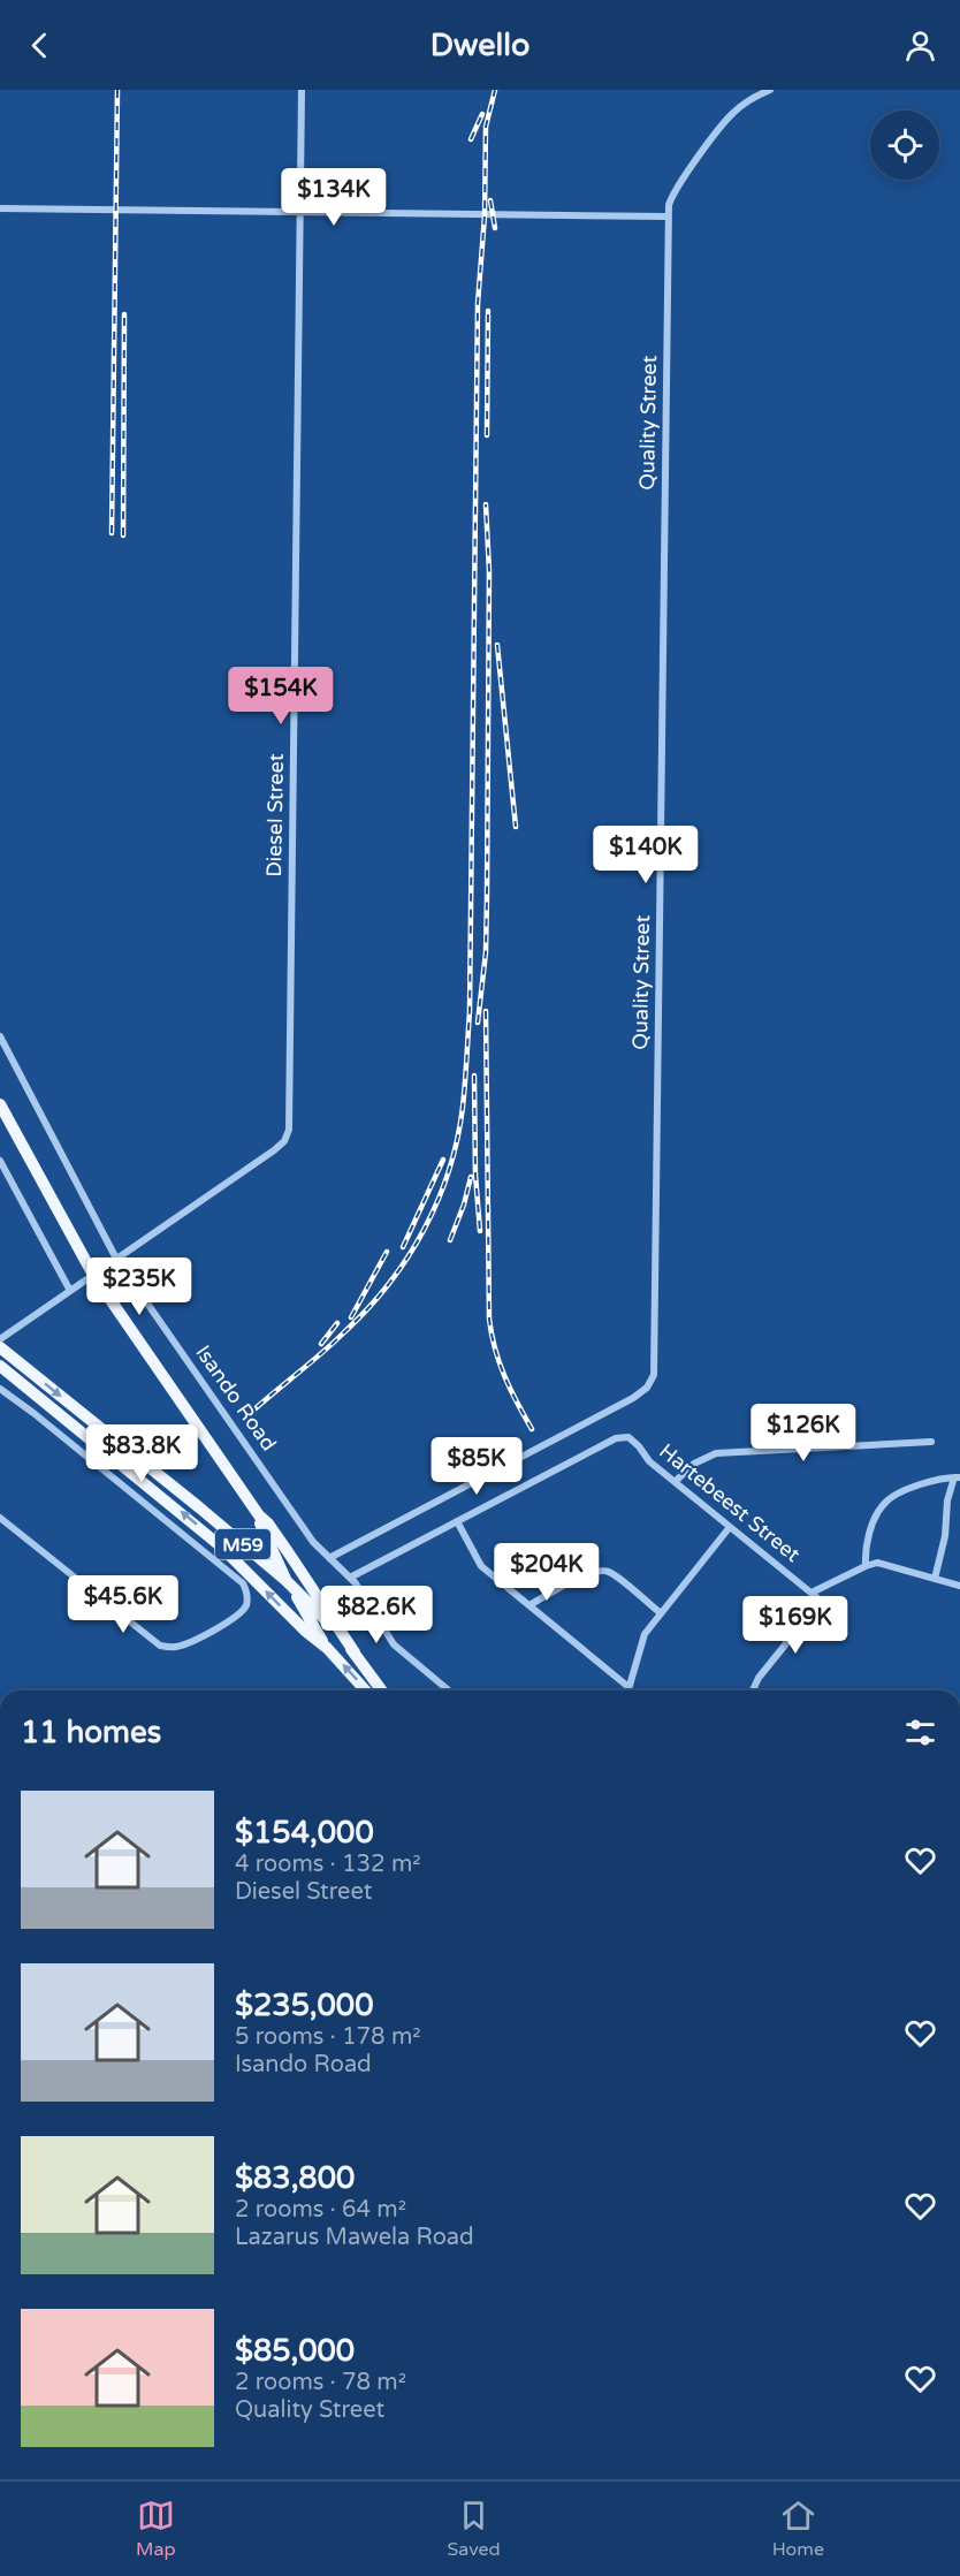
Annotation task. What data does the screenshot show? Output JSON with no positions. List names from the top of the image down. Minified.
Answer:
{"streets":{"main road":["M59"],"street":["Quality Street","Diesel Street","Isando Road","Hartebeest Street"]},"crossings":[["Quality Street","Isando Road"],["Diesel Street","Isando Road"]],"page":{"header":"Dwello","price":["$134K","$154K","$140K","$235K","$126K","$83.8K","$85K","$204K","$45.6K","$82.6K","$169K"],"heading":"11 homes","list":[{"name":"$154,000","note":"4 rooms · 132 m² · Diesel Street"},{"name":"$235,000","note":"5 rooms · 178 m² · Isando Road"},{"name":"$83,800","note":"2 rooms · 64 m² · Lazarus Mawela Road"},{"name":"$85,000","note":"2 rooms · 78 m² · Quality Street"}],"tabs":["Map","Saved","Home"]}}
